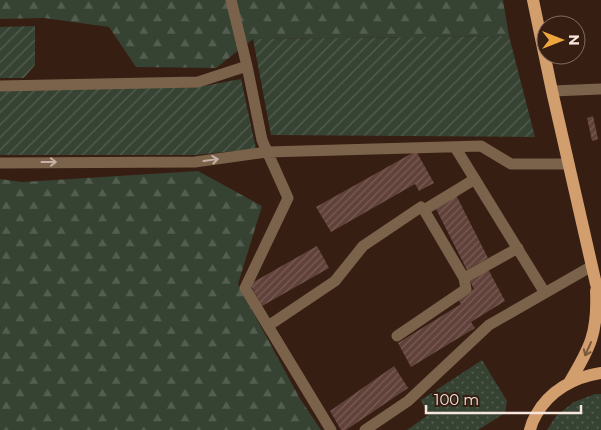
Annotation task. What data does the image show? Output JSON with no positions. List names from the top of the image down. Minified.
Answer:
{"scale_bar":"100 m","north":"right"}
